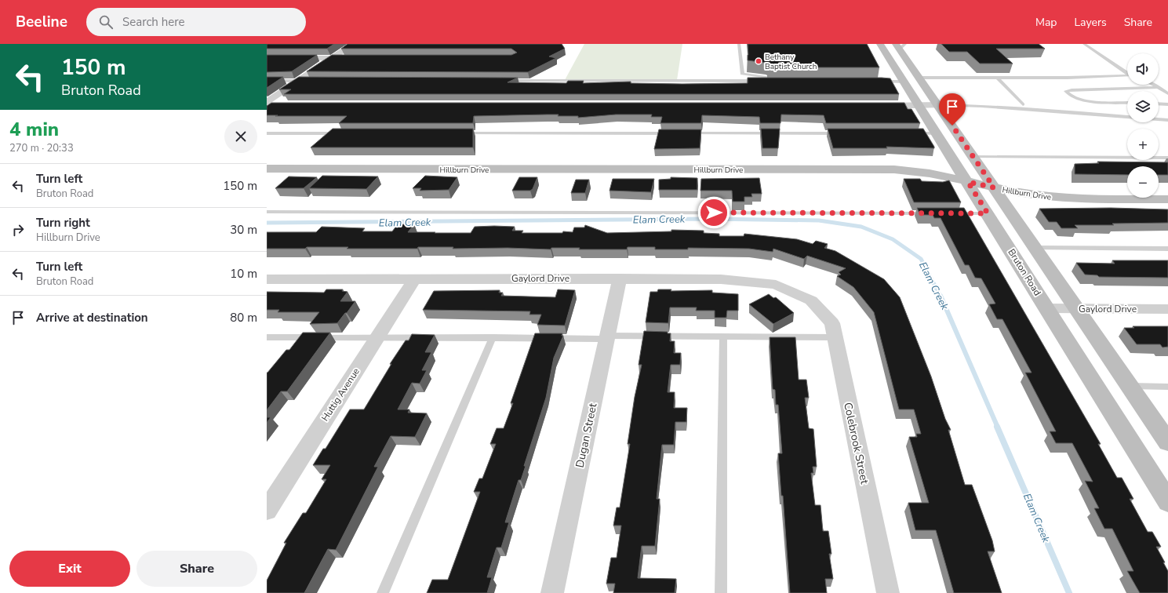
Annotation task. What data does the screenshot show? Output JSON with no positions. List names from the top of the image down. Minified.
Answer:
{"streets":{"main road":["Hillburn Drive","Bruton Road"],"street":["Gaylord Drive","Huttig Avenue","Dugan Street","Colebrook Street"]},"crossings":[["Hillburn Drive","Bruton Road"],["Bruton Road","Gaylord Drive"],["Gaylord Drive","Huttig Avenue"],["Gaylord Drive","Dugan Street"],["Gaylord Drive","Colebrook Street"]],"water":["Elam Creek"],"places":["Bethany Baptist Church"],"page":{"header":"Beeline","search":"Search here","nav":["Map","Layers","Share"],"turn":["150 m","Bruton Road"],"map_buttons":["+","−"],"heading":["4 min","270 m · 20:33"],"list":[{"name":"Turn left","note":"Bruton Road","value":"150 m"},{"name":"Turn right","note":"Hillburn Drive","value":"30 m"},{"name":"Turn left","note":"Bruton Road","value":"10 m"},{"name":"Arrive at destination","value":"80 m"}],"buttons":["Exit","Share"]}}
